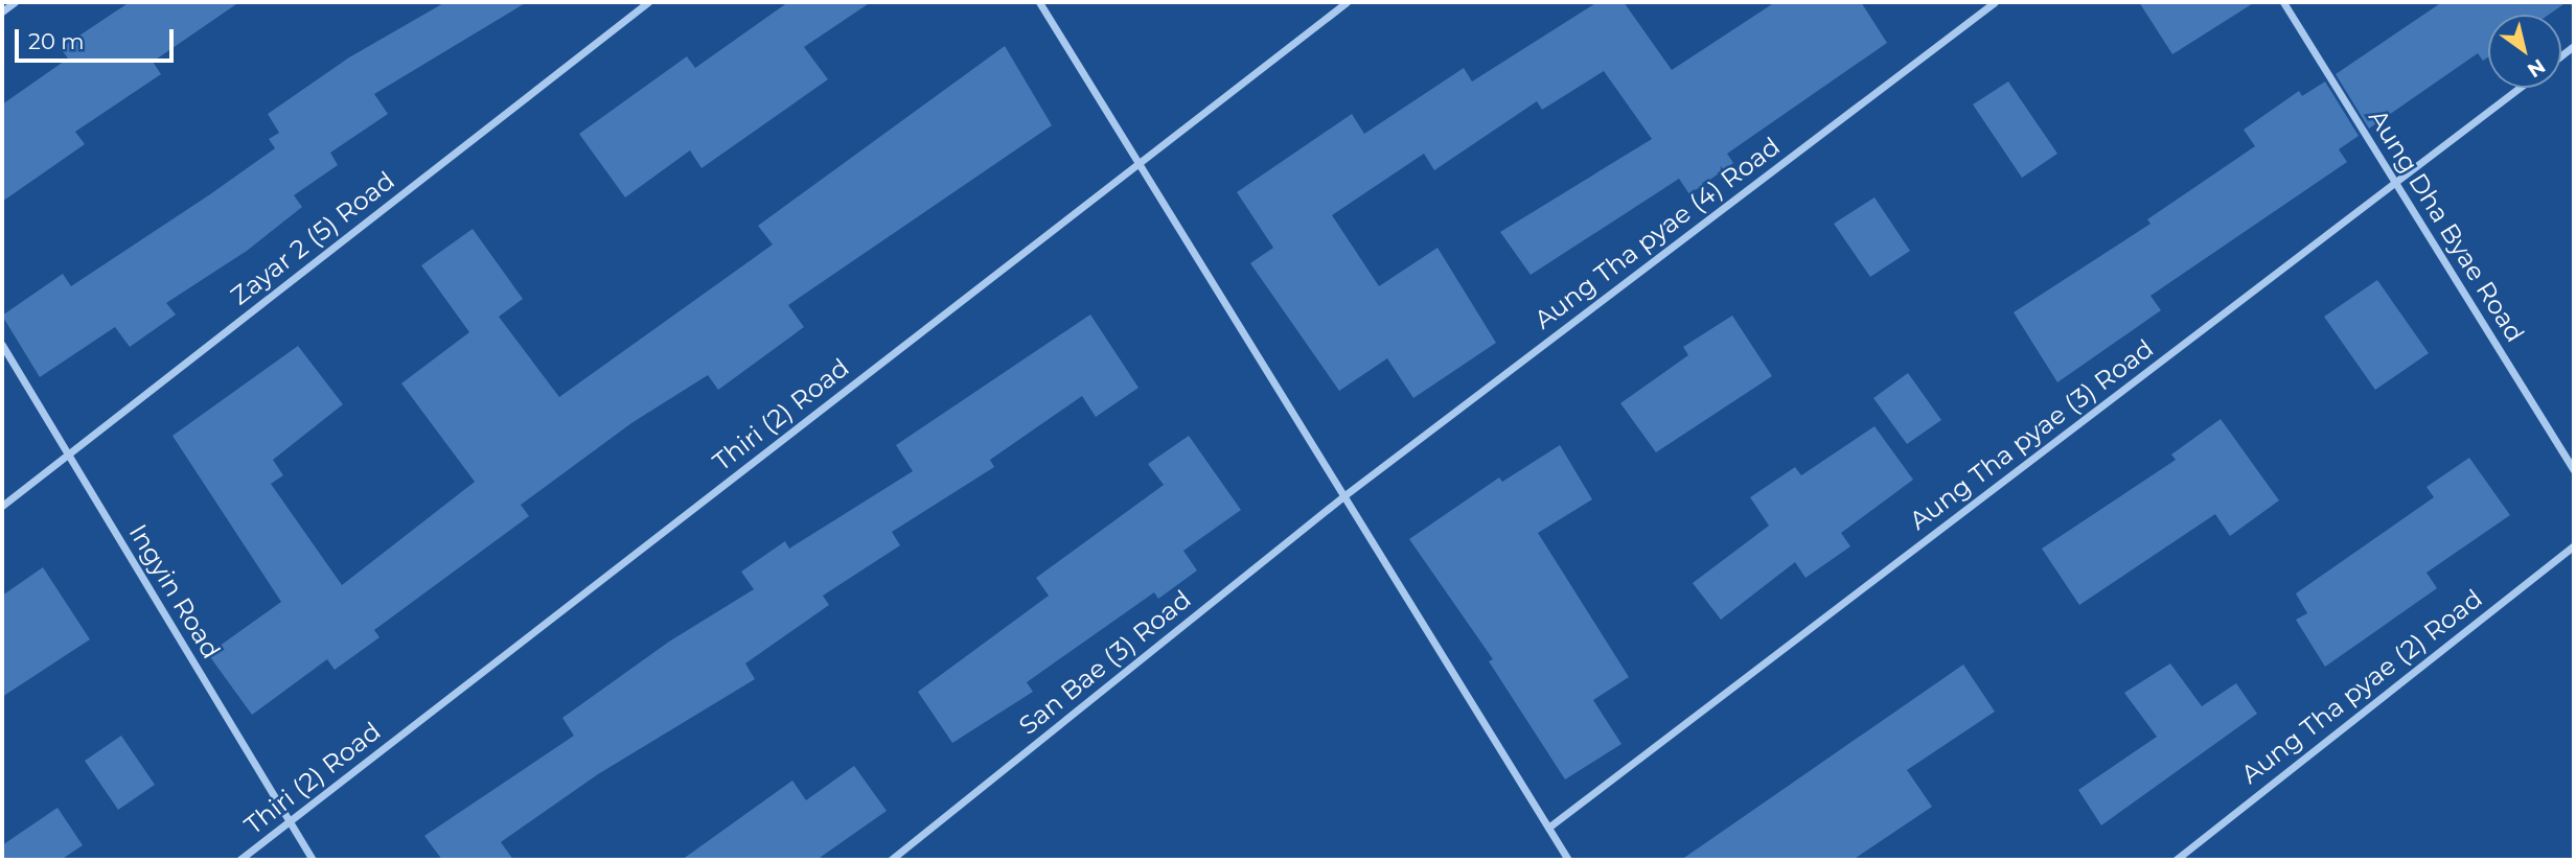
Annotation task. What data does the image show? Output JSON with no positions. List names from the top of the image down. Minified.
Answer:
{"streets":{"street":["Aung Dha Byae Road","Aung Tha pyae (4) Road","Zayar 2 (5) Road","Thiri (2) Road","Aung Tha pyae (3) Road","Ingyin Road","San Bae (3) Road","Aung Tha pyae (2) Road"]},"crossings":[["Aung Dha Byae Road","Aung Tha pyae (3) Road"],["Aung Tha pyae (4) Road","San Bae (3) Road"],["Zayar 2 (5) Road","Ingyin Road"],["Thiri (2) Road","Ingyin Road"]],"scale_bar":"20 m","north":"bottom right"}
